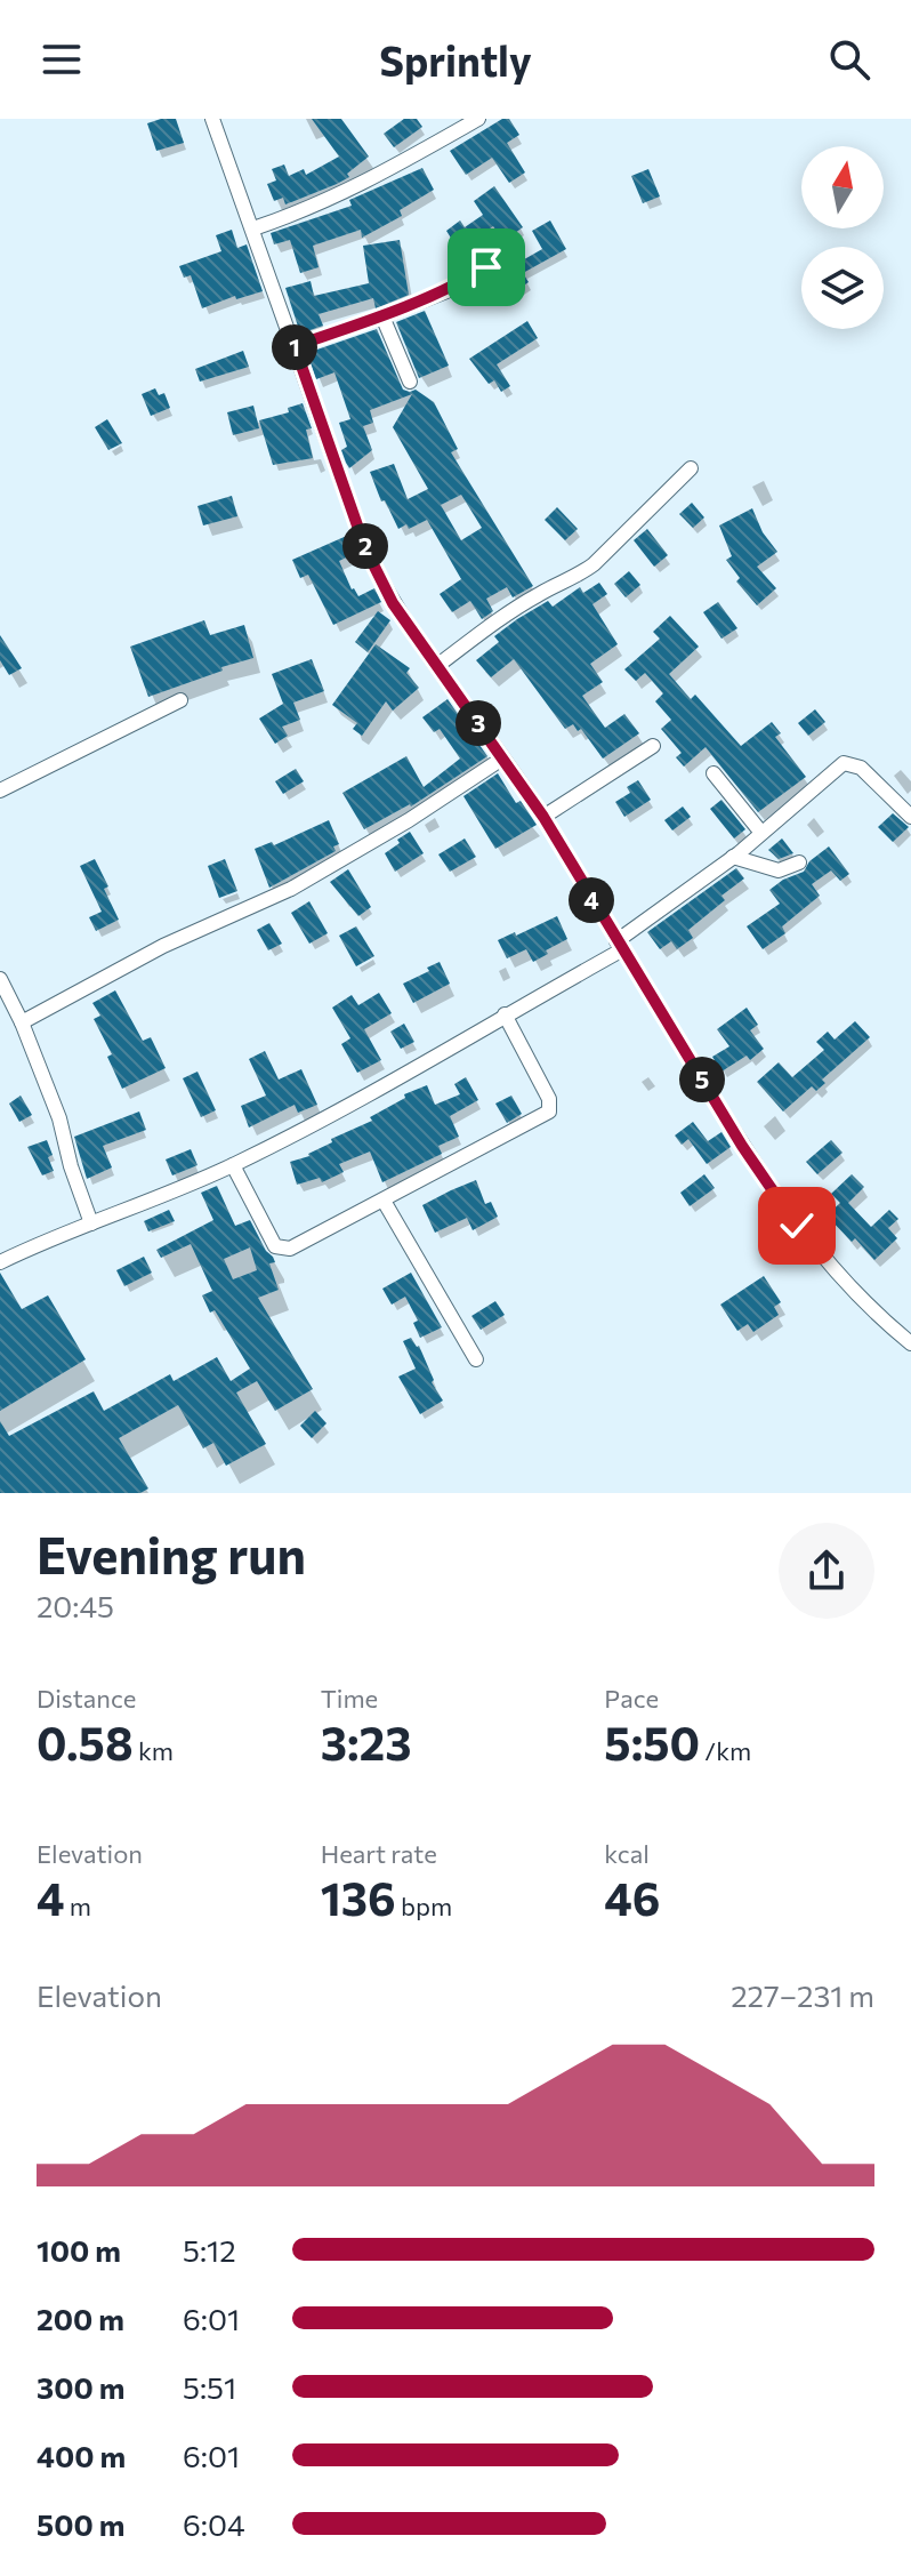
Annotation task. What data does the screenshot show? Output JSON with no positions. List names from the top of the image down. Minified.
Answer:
{"north":"top","page":{"header":"Sprintly","pins":["1","2","3","4","5"],"heading":["Evening run","20:45"],"stats":[["Distance","0.58 km"],["Time","3:23"],["Pace","5:50 /km"],["Elevation","4 m"],["Heart rate","136 bpm"],["kcal","46"]],"chart":["Elevation","227–231 m"],"list":[{"name":"100 m","note":"5:12"},{"name":"200 m","note":"6:01"},{"name":"300 m","note":"5:51"},{"name":"400 m","note":"6:01"},{"name":"500 m","note":"6:04"}]}}
